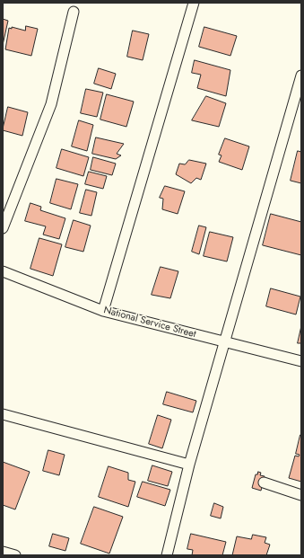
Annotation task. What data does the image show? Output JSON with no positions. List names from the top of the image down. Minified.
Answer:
{"streets":{"street":["National Service Street"]}}
